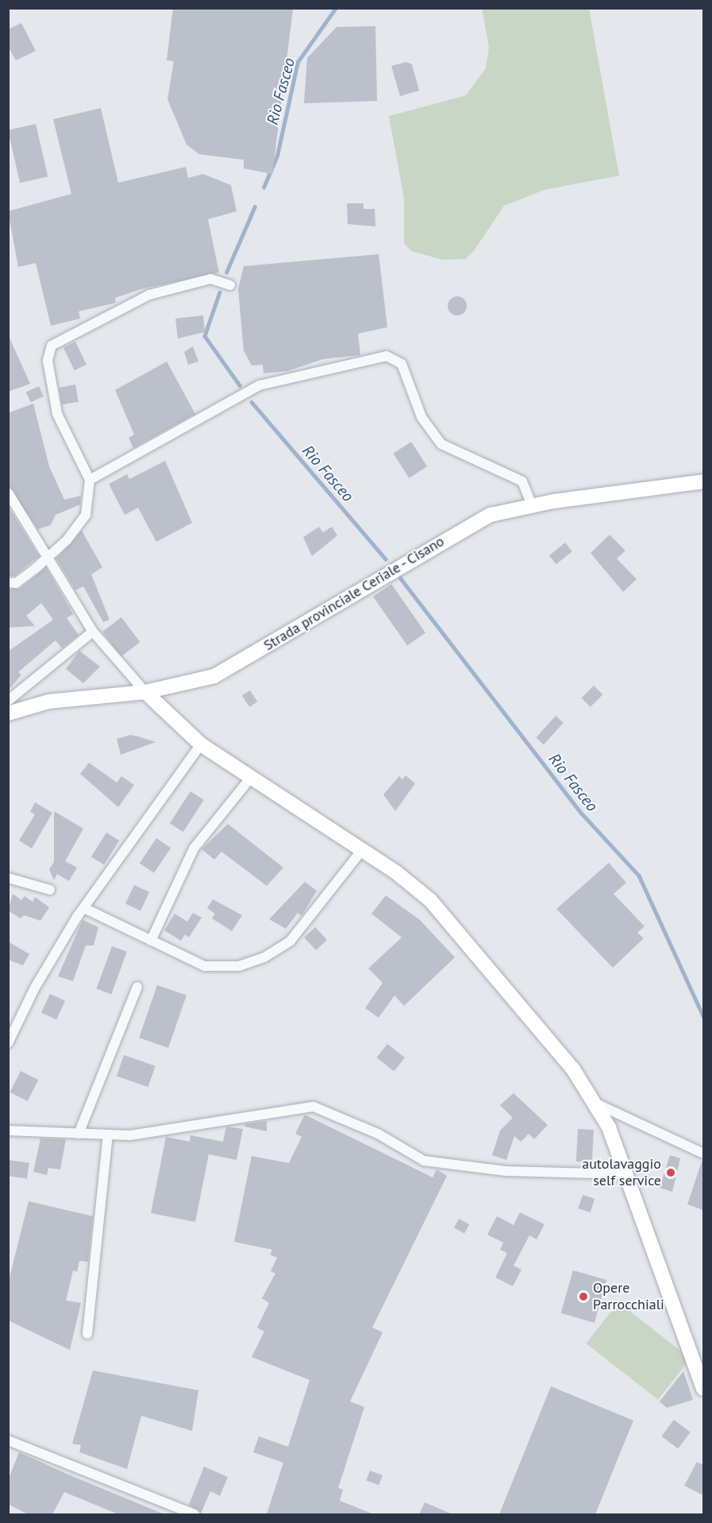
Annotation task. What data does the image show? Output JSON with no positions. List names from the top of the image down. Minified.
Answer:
{"streets":{"street":["Strada provinciale Ceriale - Cisano"]},"water":["Rio Fasceo"],"places":["autolavaggio self service","Opere Parrocchiali"]}
